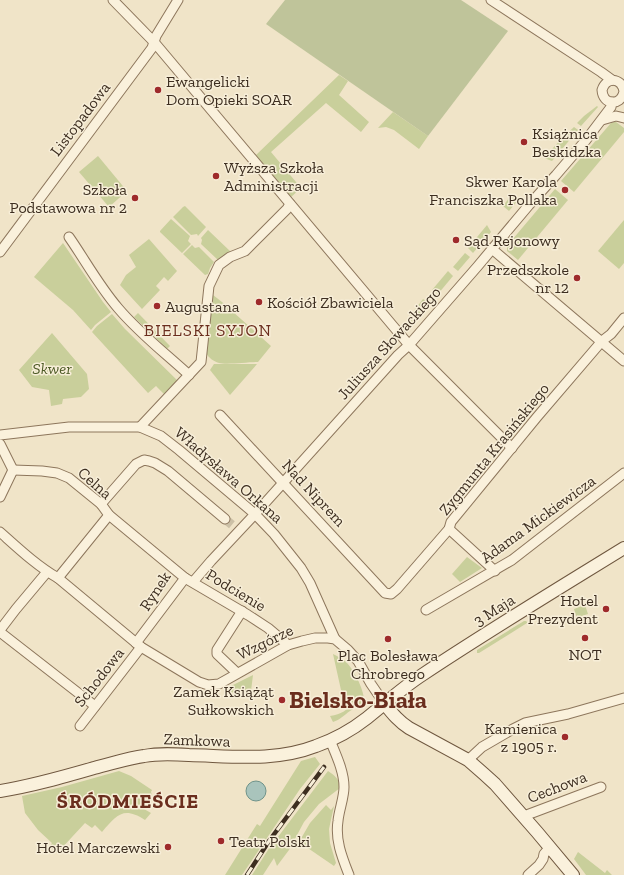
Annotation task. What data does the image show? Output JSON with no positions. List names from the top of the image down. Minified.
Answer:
{"streets":{"main road":["3 Maja","Zamkowa"],"street":["Listopadowa","Juliusza Słowackiego","Zygmunta Krasińskiego","Władysława Orkana","Celna","Nad Niprem","Adama Mickiewicza","Podcienie","Rynek","Wzgórze","Schodowa","Cechowa"]},"crossings":[["Juliusza Słowackiego","Władysława Orkana"],["Juliusza Słowackiego","Nad Niprem"],["Juliusza Słowackiego","Podcienie"],["Juliusza Słowackiego","Rynek"],["Zygmunta Krasińskiego","Nad Niprem"],["Władysława Orkana","Wzgórze"],["Celna","Rynek"],["Podcienie","Rynek"],["Podcienie","Wzgórze"],["Rynek","Wzgórze"],["Rynek","Schodowa"],["3 Maja","Zamkowa"],["Wzgórze","Schodowa"]],"districts":["BIELSKI SYJON","Bielsko-Biała","ŚRÓDMIEŚCIE"],"parks":["Skwer"],"places":["Ewangelicki Dom Opieki SOAR","Książnica Beskidzka","Wyższa Szkoła Administracji","Skwer Karola Franciszka Pollaka","Szkoła Podstawowa nr 2","Sąd Rejonowy","Przedszkole nr 12","Kościół Zbawiciela","Augustana","Hotel Prezydent","NOT","Plac Bolesława Chrobrego","Zamek Książąt Sułkowskich","Kamienica z 1905 r.","Teatr Polski","Hotel Marczewski"]}
